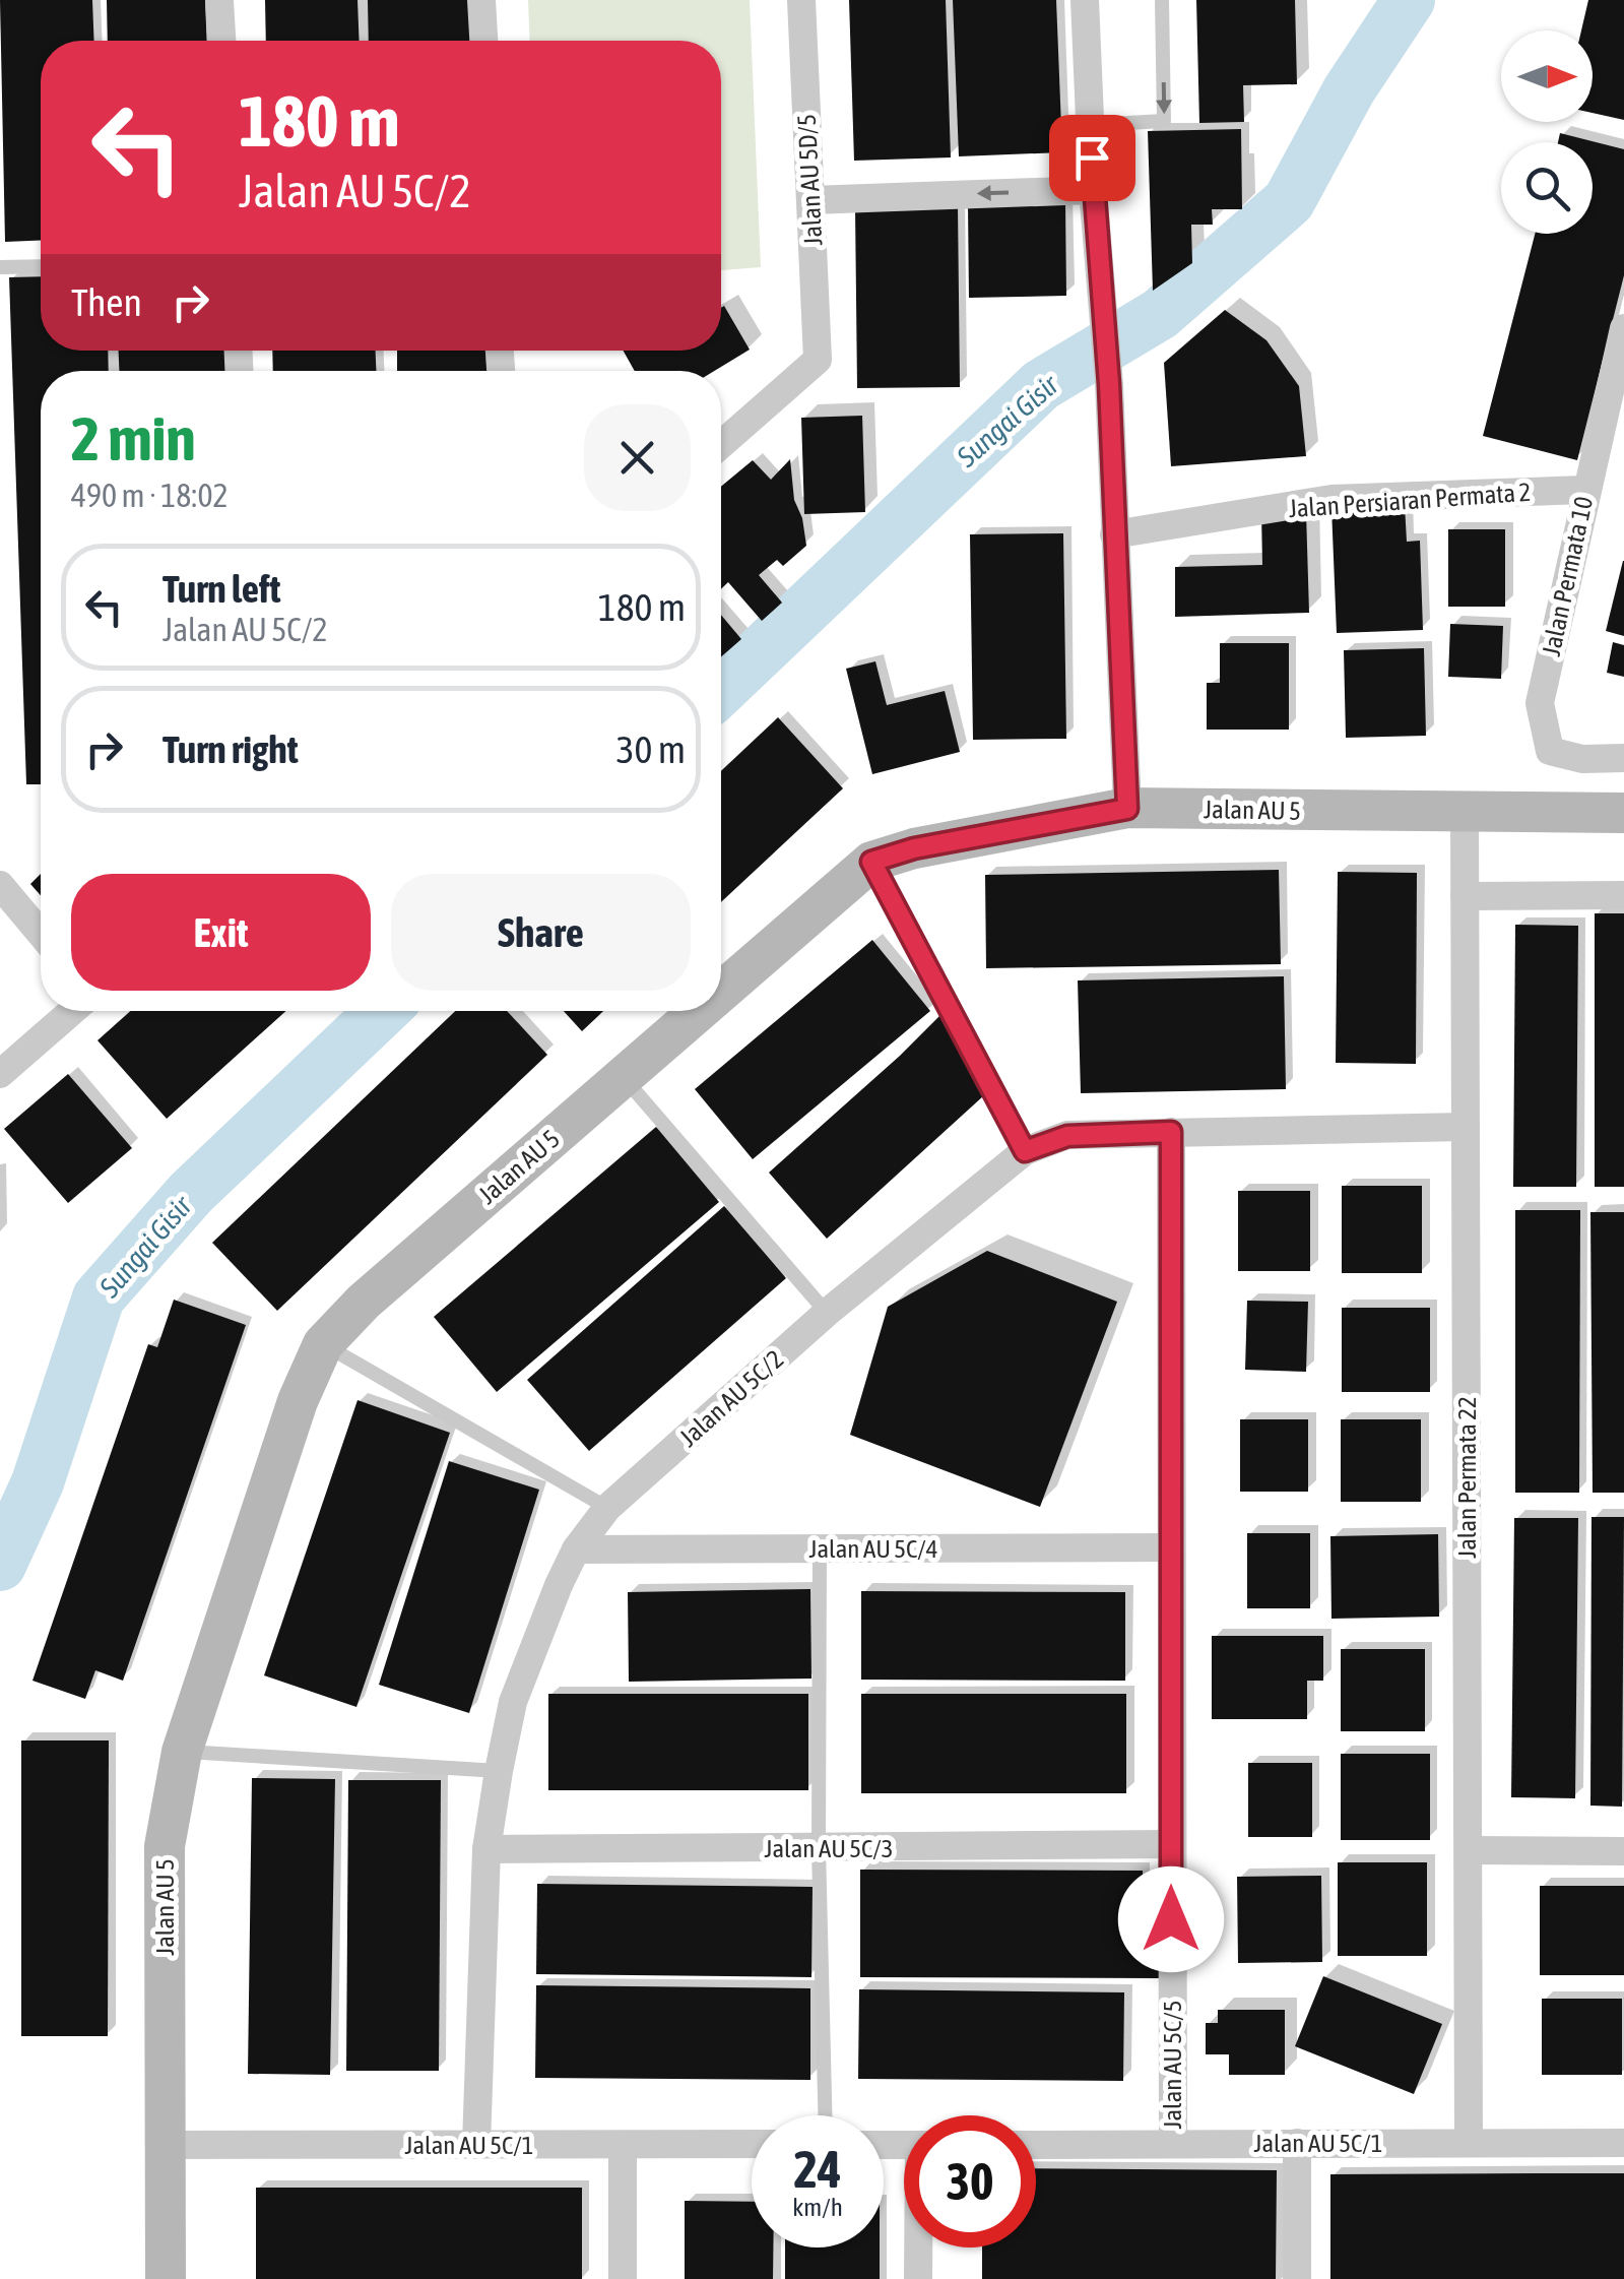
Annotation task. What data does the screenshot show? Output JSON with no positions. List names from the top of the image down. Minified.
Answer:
{"streets":{"main road":["Jalan AU 5"],"street":["Jalan AU 5D/5","Jalan Persiaran Permata 2","Jalan Permata 10","Jalan AU 5C/2","Jalan Permata 22","Jalan AU 5C/4","Jalan AU 5C/3","Jalan AU 5C/5","Jalan AU 5C/1"]},"crossings":[["Jalan Persiaran Permata 2","Jalan Permata 10"],["Jalan AU 5","Jalan Permata 22"],["Jalan AU 5","Jalan AU 5C/1"],["Jalan AU 5C/2","Jalan Permata 22"],["Jalan AU 5C/2","Jalan AU 5C/4"],["Jalan AU 5C/2","Jalan AU 5C/3"],["Jalan AU 5C/2","Jalan AU 5C/5"],["Jalan AU 5C/2","Jalan AU 5C/1"],["Jalan Permata 22","Jalan AU 5C/1"],["Jalan AU 5C/4","Jalan AU 5C/5"],["Jalan AU 5C/3","Jalan AU 5C/5"],["Jalan AU 5C/5","Jalan AU 5C/1"]],"water":["Sungai Gisir"],"north":"right","page":{"turn":["180 m","Jalan AU 5C/2"],"then":"Then","heading":["2 min","490 m · 18:02"],"list":[{"name":"Turn left","note":"Jalan AU 5C/2","value":"180 m"},{"name":"Turn right","value":"30 m"}],"buttons":["Exit","Share"],"speed":"24 km/h","limit":"30"}}
